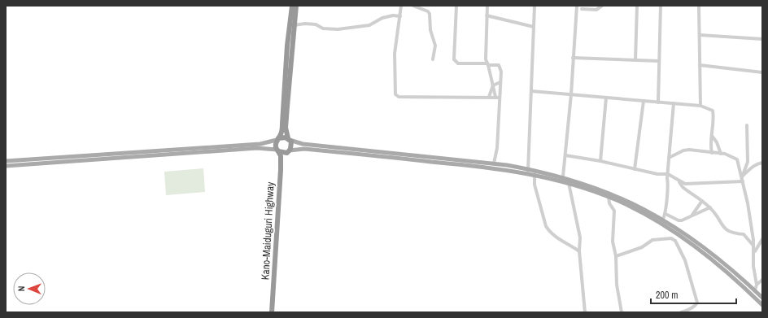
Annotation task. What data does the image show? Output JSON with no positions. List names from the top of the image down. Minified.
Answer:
{"streets":{"highway":["Kano-Maiduguri Highway"]},"scale_bar":"200 m","north":"left"}
